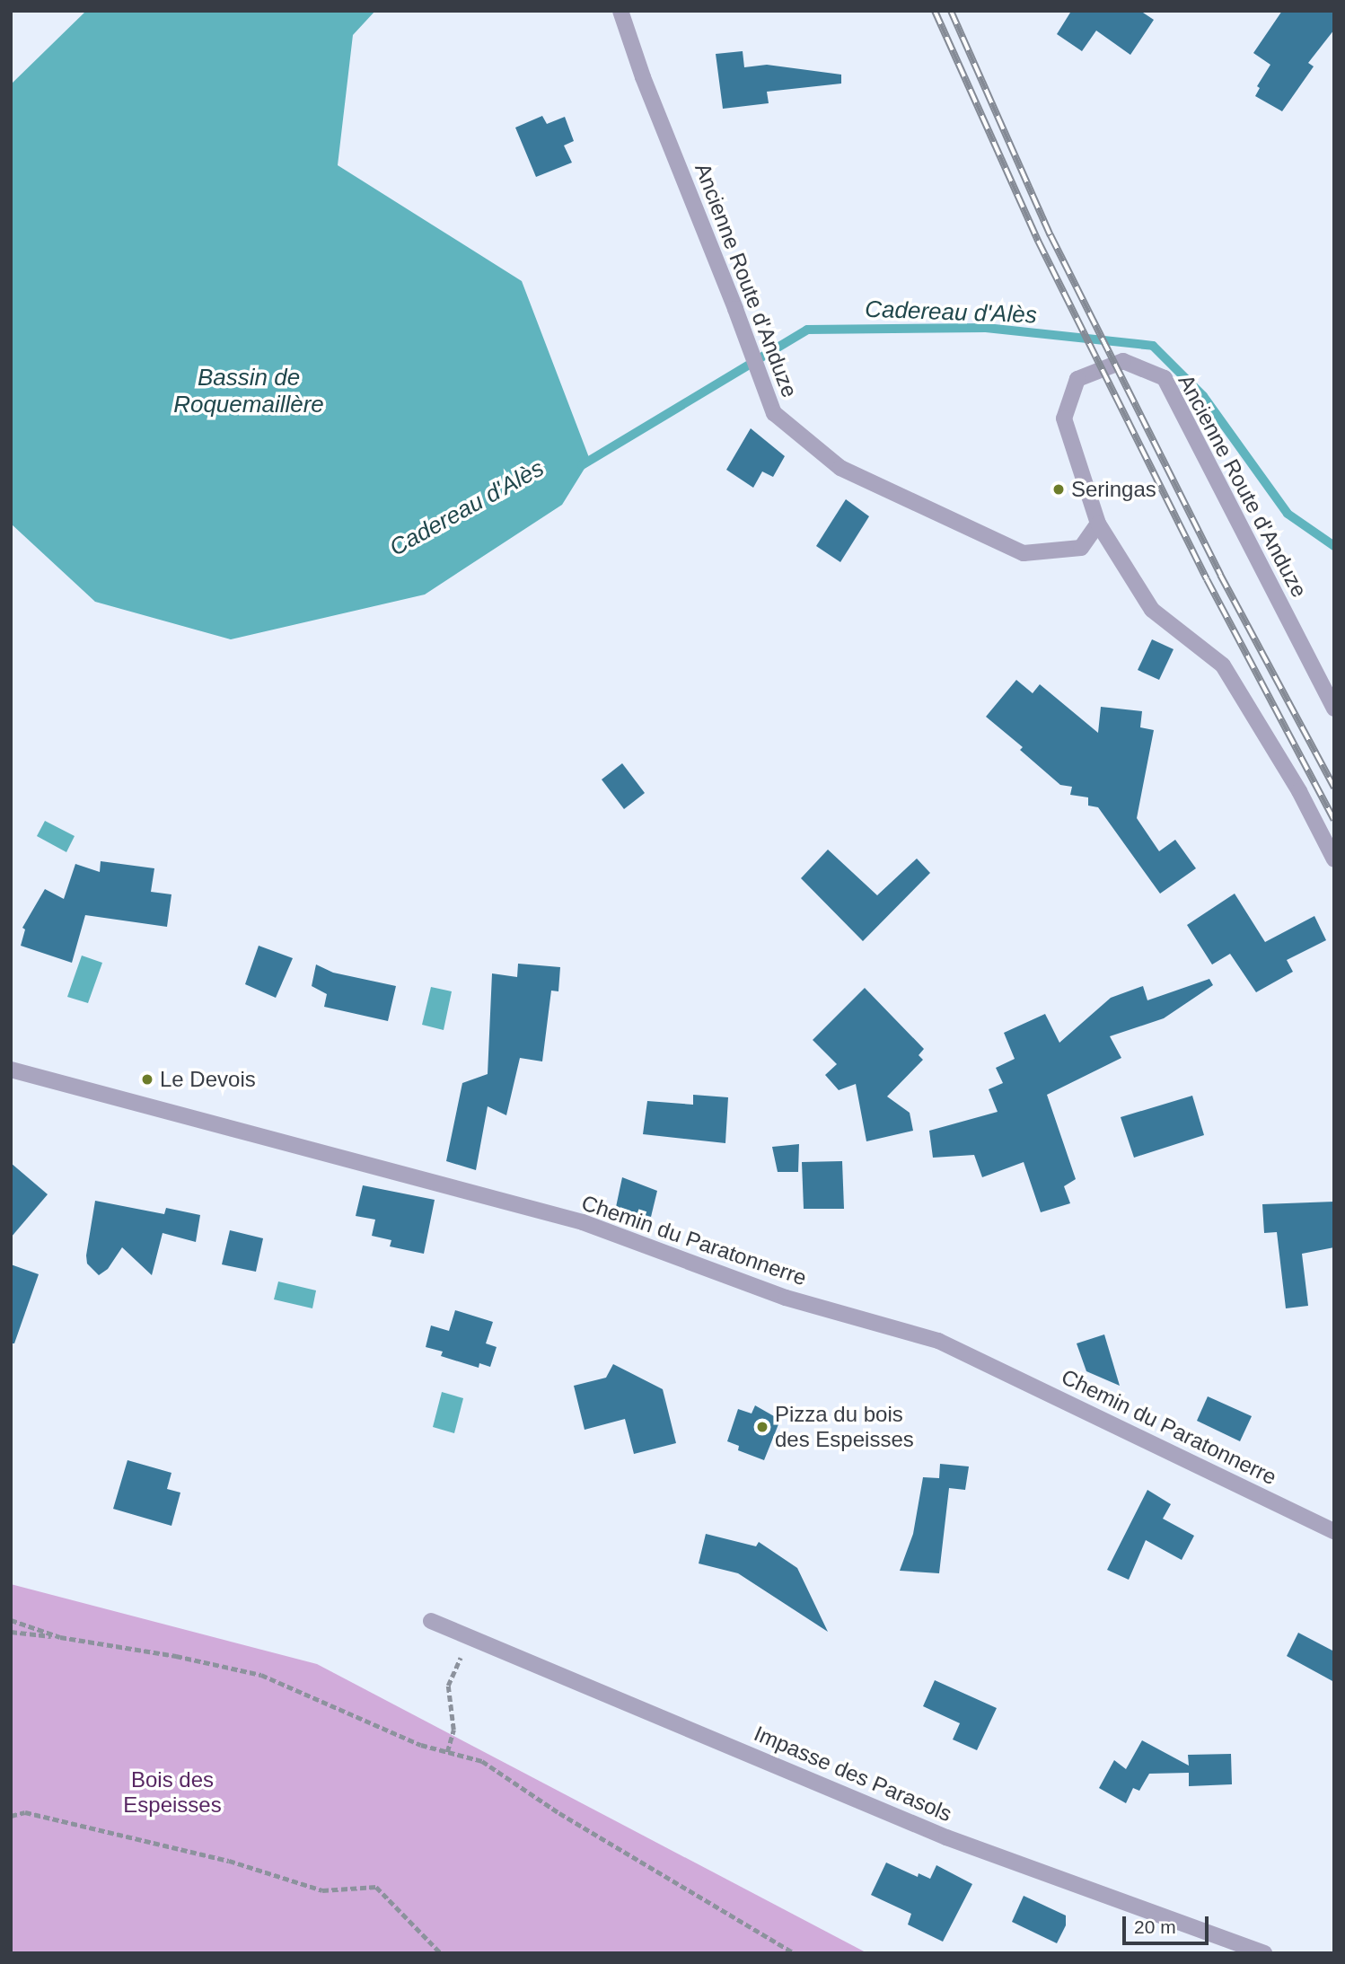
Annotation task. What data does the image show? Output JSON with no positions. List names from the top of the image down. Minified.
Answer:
{"streets":{"street":["Ancienne Route d'Anduze","Chemin du Paratonnerre","Impasse des Parasols"]},"water":["Cadereau d'Alès","Bassin de Roquemaillère"],"parks":["Bois des Espeisses"],"places":["Seringas","Le Devois","Pizza du bois des Espeisses"],"scale_bar":"20 m"}
